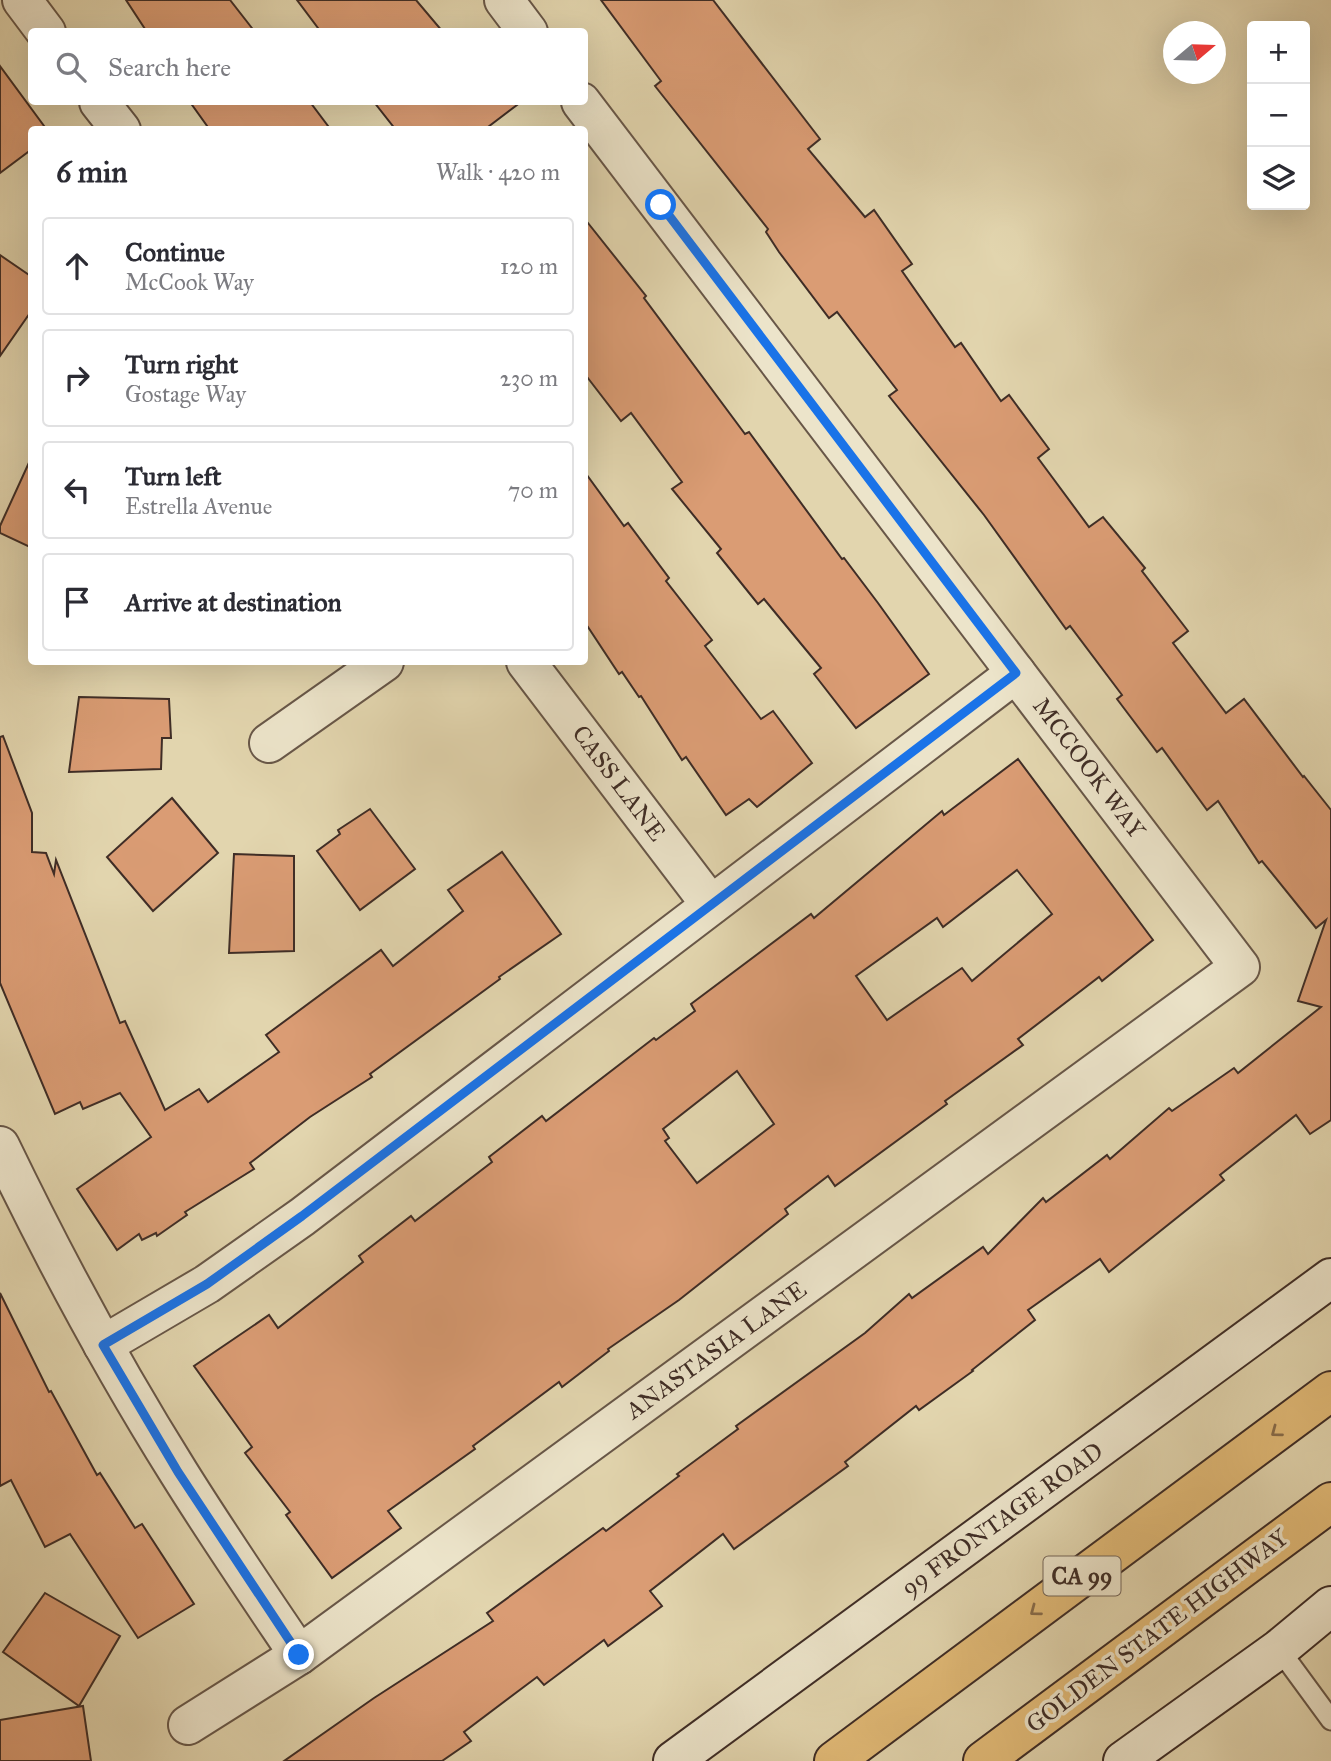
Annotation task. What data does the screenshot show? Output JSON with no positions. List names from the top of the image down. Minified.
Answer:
{"streets":{"highway":["CA 99","GOLDEN STATE HIGHWAY"],"street":["MCCOOK WAY","CASS LANE","ANASTASIA LANE","99 FRONTAGE ROAD"]},"crossings":[["MCCOOK WAY","ANASTASIA LANE"]],"north":"right","page":{"map_buttons":["+","−"],"search":"Search here","heading":["6 min","Walk · 420 m"],"list":[["Continue","McCook Way","120 m"],["Turn right","Gostage Way","230 m"],["Turn left","Estrella Avenue","70 m"],"Arrive at destination"]}}
